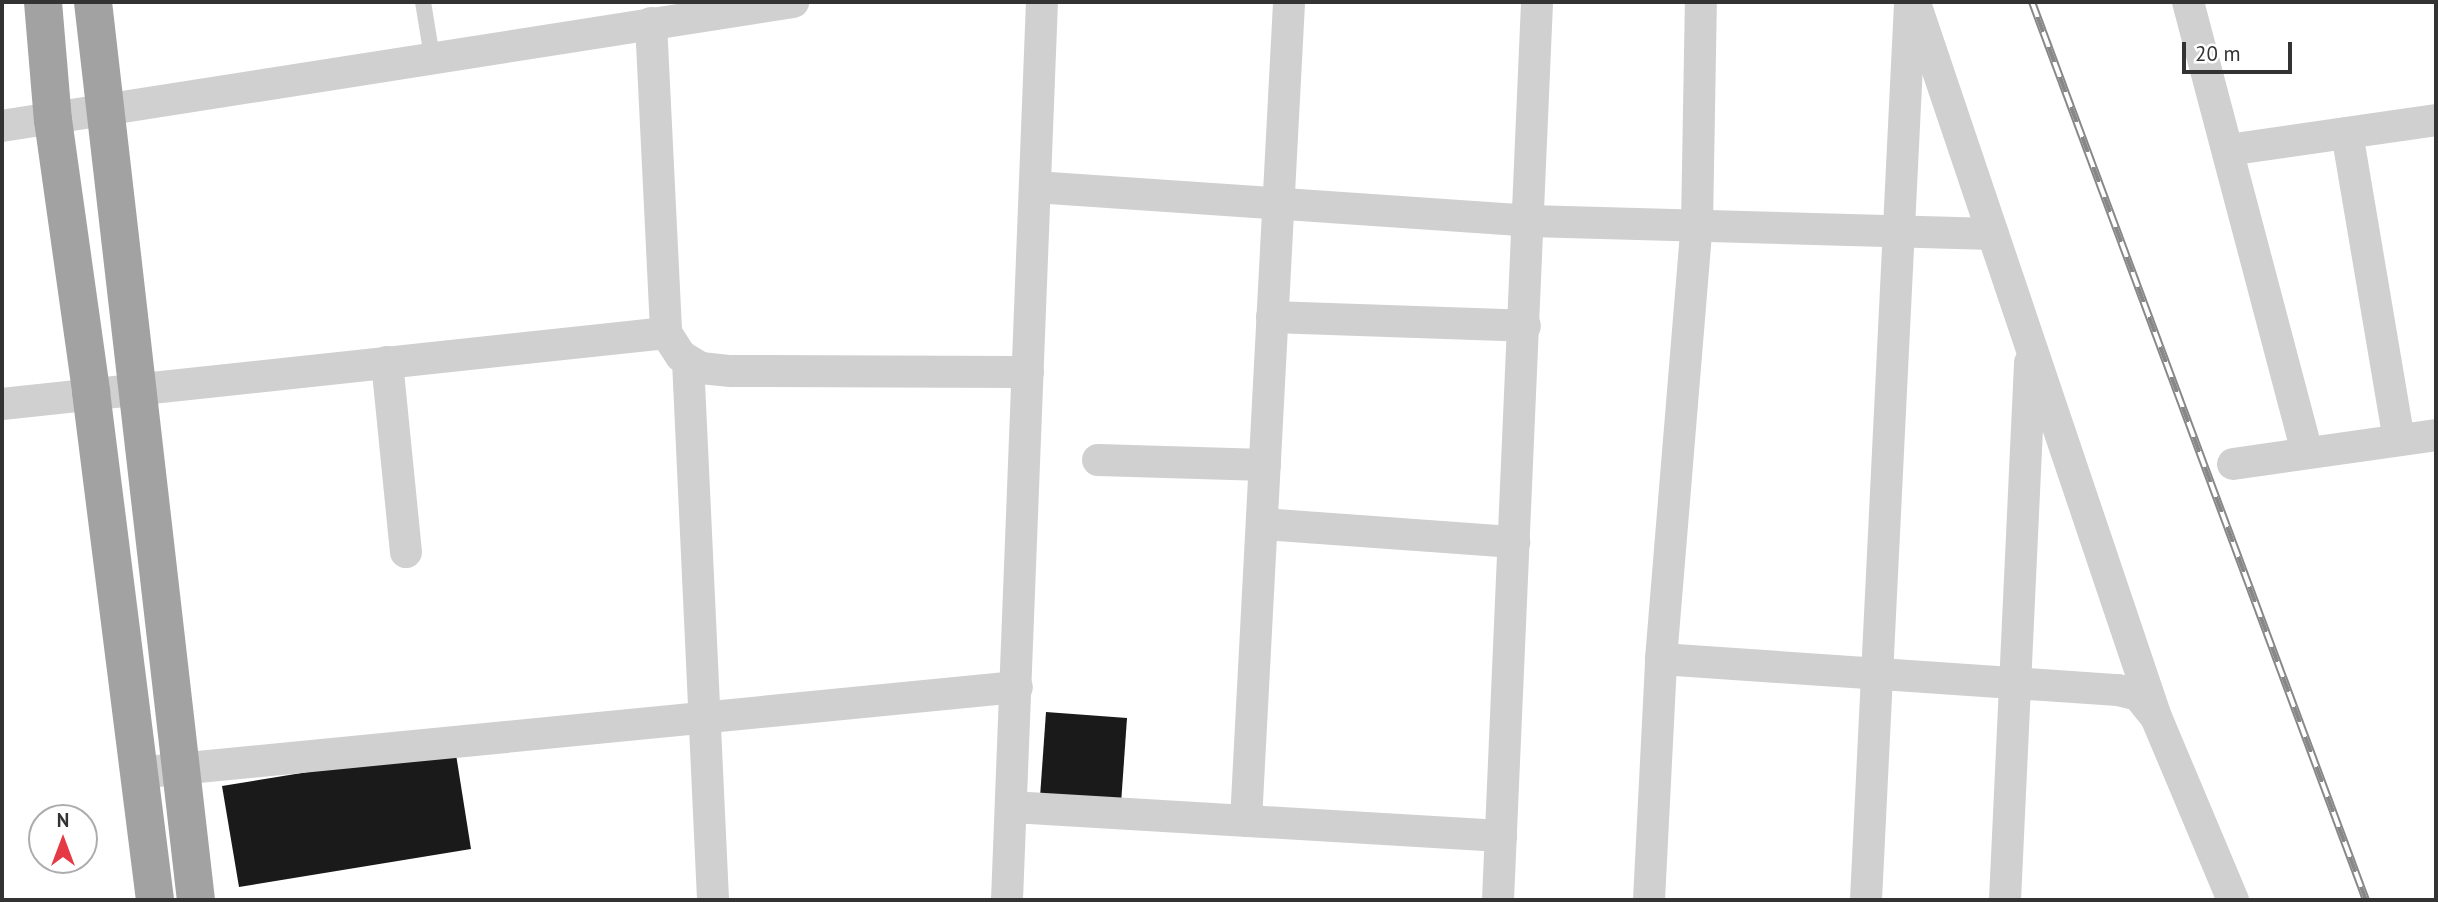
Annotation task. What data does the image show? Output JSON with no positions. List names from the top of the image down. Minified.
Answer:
{"scale_bar":"20 m","north":"top"}
